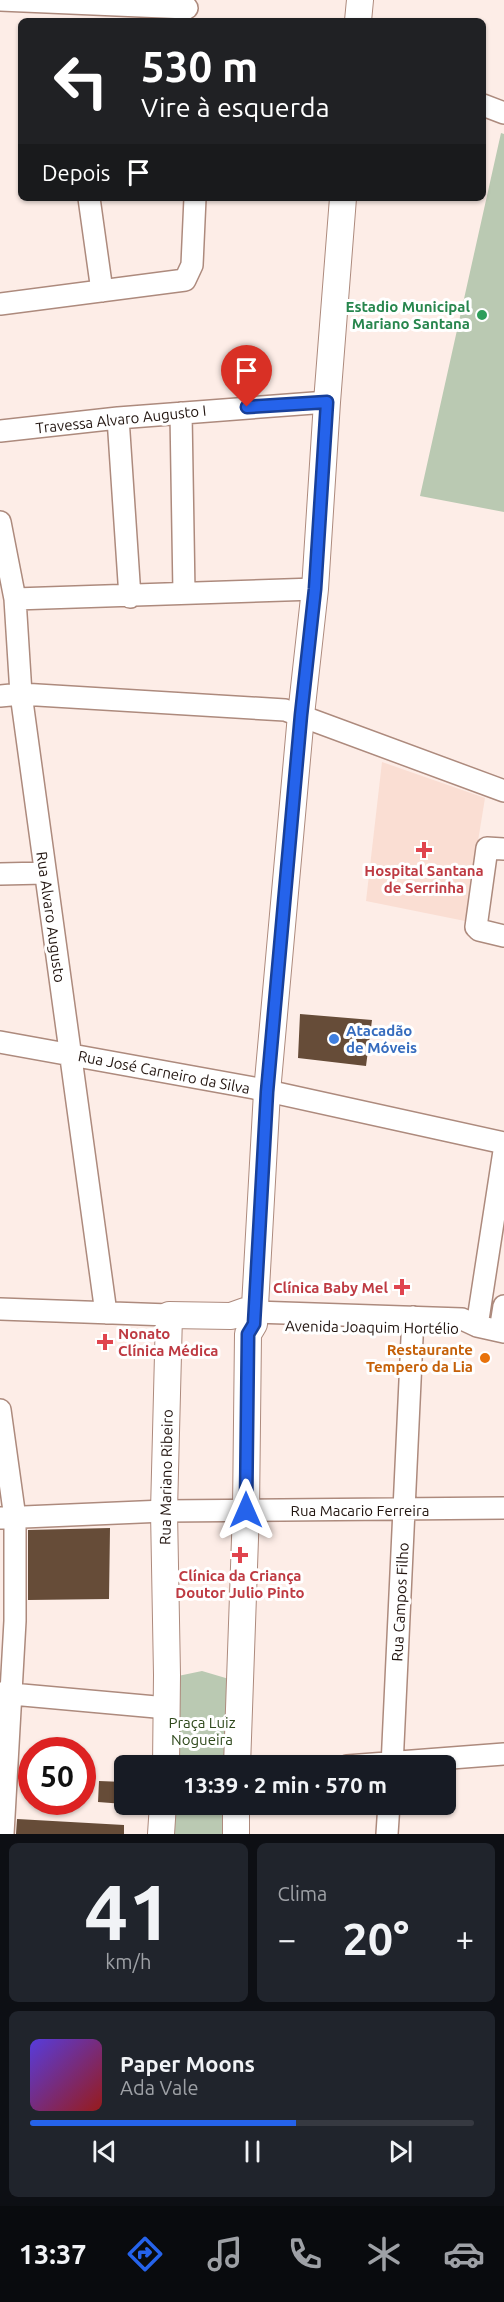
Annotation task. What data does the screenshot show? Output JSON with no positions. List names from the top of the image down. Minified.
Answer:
{"streets":{"main road":["Avenida Joaquim Hortélio","Rua Mariano Ribeiro"],"street":["Travessa Alvaro Augusto I","Rua Alvaro Augusto","Rua José Carneiro da Silva","Rua Macario Ferreira","Rua Campos Filho"]},"crossings":[["Rua Alvaro Augusto","Rua José Carneiro da Silva"],["Rua Alvaro Augusto","Avenida Joaquim Hortélio"],["Avenida Joaquim Hortélio","Rua Mariano Ribeiro"],["Avenida Joaquim Hortélio","Rua Campos Filho"],["Rua Mariano Ribeiro","Rua Macario Ferreira"],["Rua Macario Ferreira","Rua Campos Filho"]],"parks":["Praça Luiz Nogueira"],"places":{"other":["Estadio Municipal Mariano Santana","Atacadão de Móveis","Restaurante Tempero da Lia"],"health":["Hospital Santana de Serrinha","Clínica Baby Mel","Nonato Clínica Médica","Clínica da Criança Doutor Julio Pinto"]},"page":{"turn":["530 m","Vire à esquerda"],"then":"Depois","limit":"50","trip":"13:39 · 2 min · 570 m","tile":[["41","km/h"],"Clima"],"heat":["−","20°","+"],"song":["Paper Moons","Ada Vale"],"tabs":"13:37"}}
